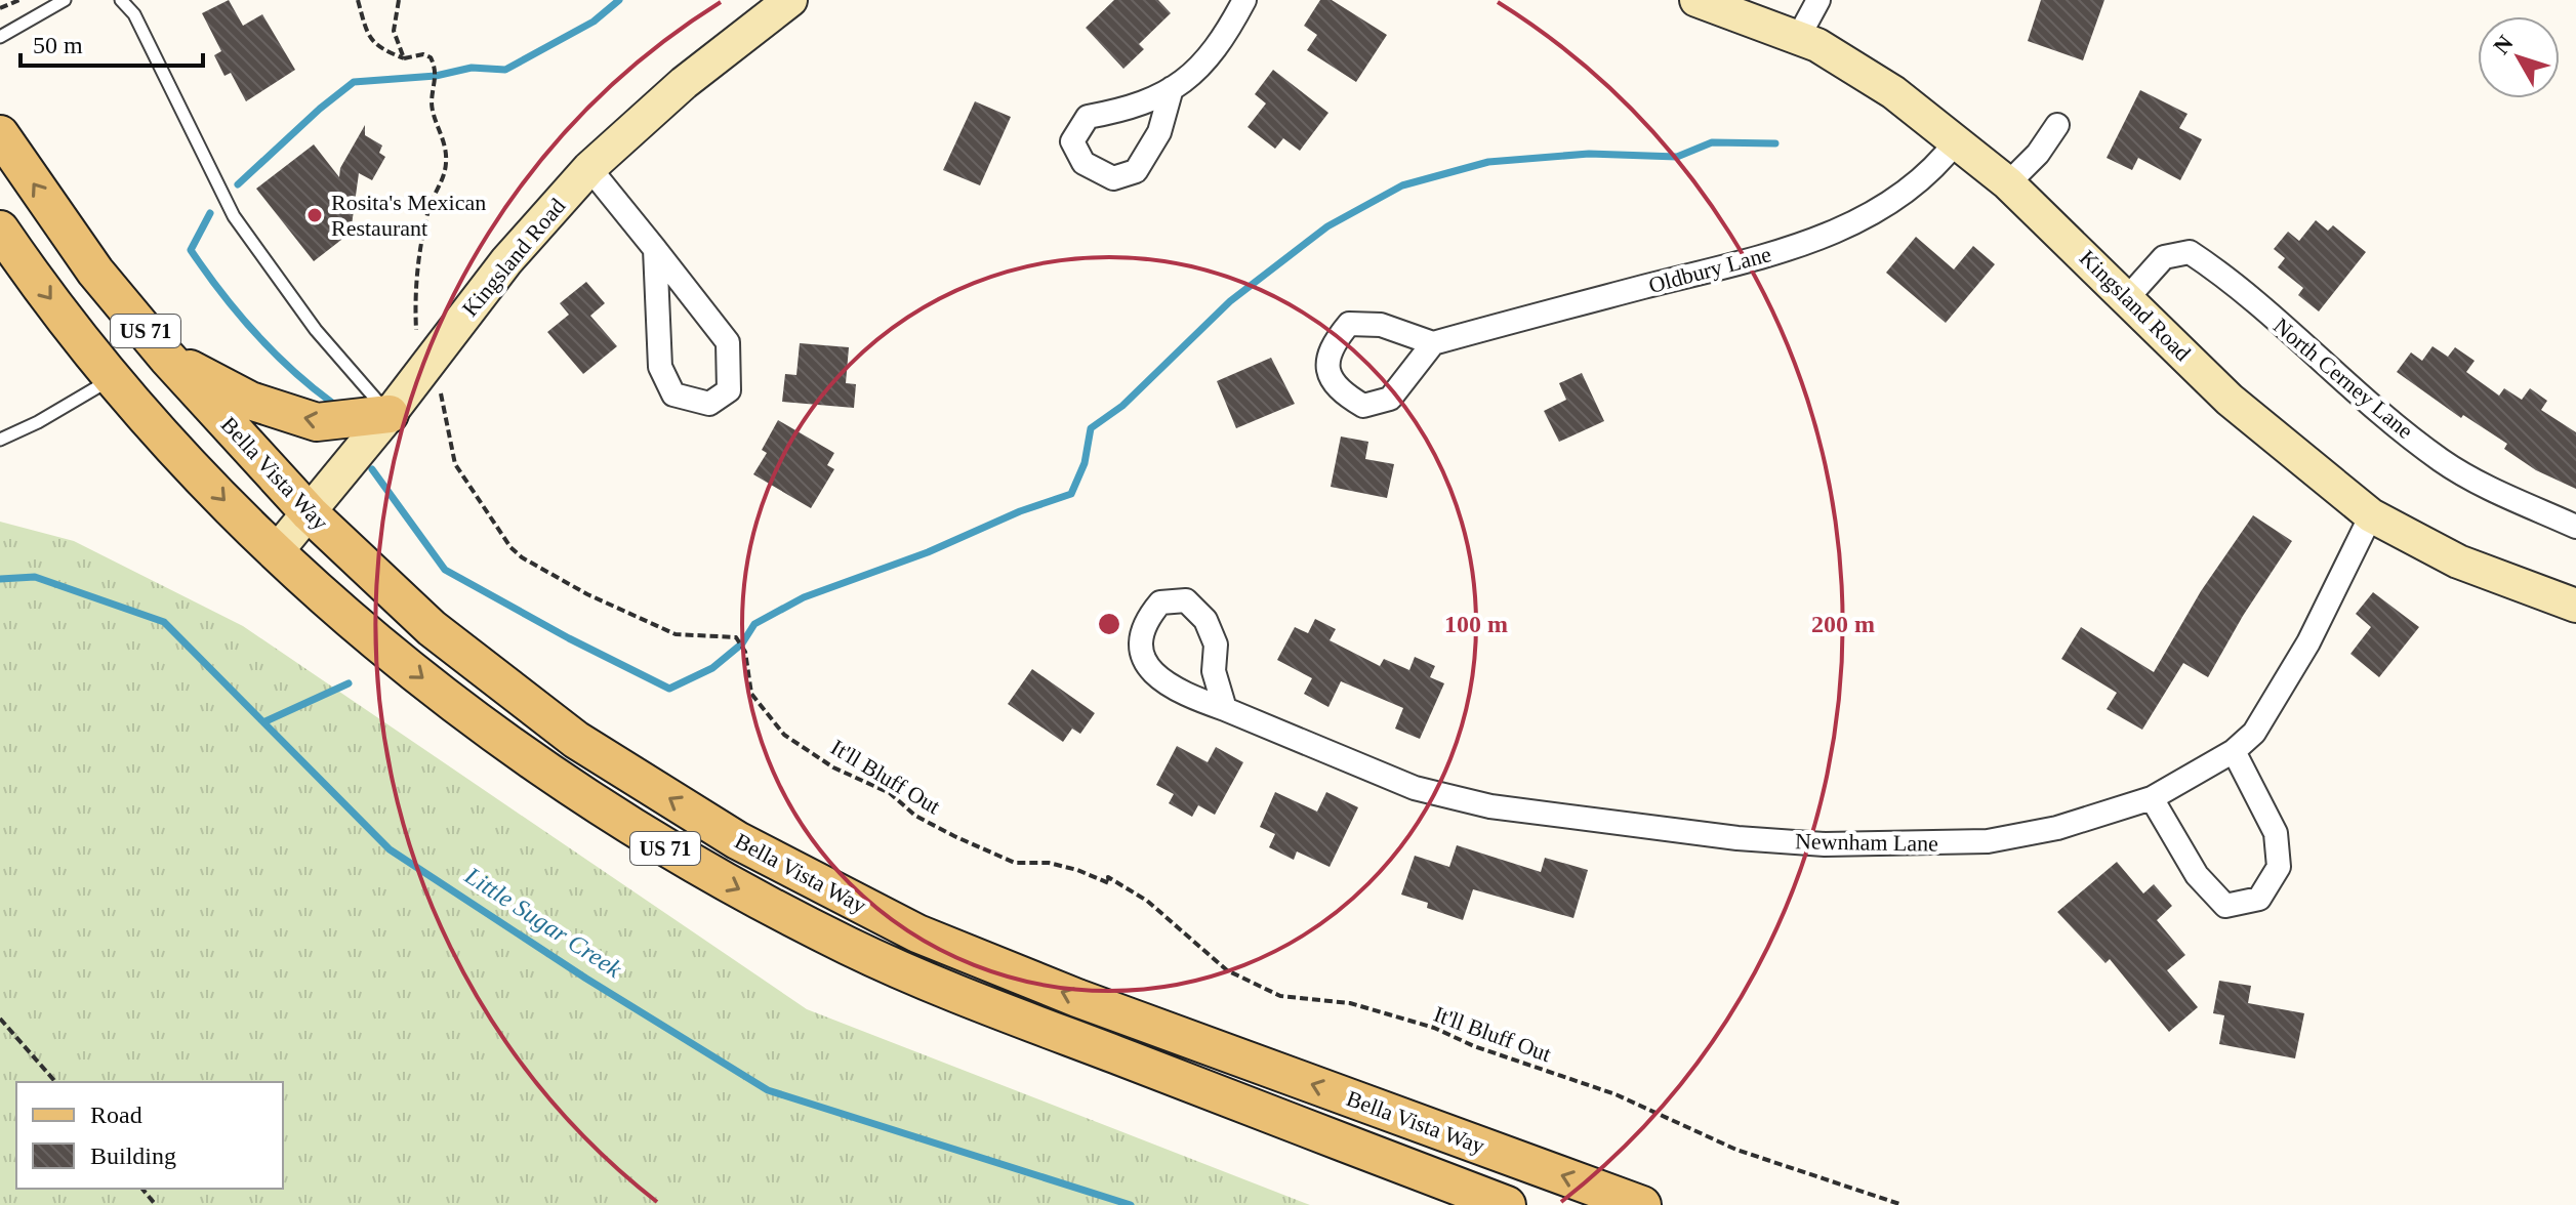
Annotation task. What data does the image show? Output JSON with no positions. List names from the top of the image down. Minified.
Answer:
{"streets":{"main road":["US 71","Bella Vista Way"],"street":["Kingsland Road","Oldbury Lane","North Cerney Lane","Newnham Lane"],"path":["It'll Bluff Out"]},"crossings":[["Kingsland Road","Oldbury Lane"],["Kingsland Road","North Cerney Lane"],["Kingsland Road","Bella Vista Way"],["Kingsland Road","It'll Bluff Out"],["Kingsland Road","Newnham Lane"]],"water":["Little Sugar Creek"],"places":["Rosita's Mexican Restaurant"],"legend":["Road","Building"],"scale_bar":"50 m","north":"top left","rings":["100 m","200 m"]}
